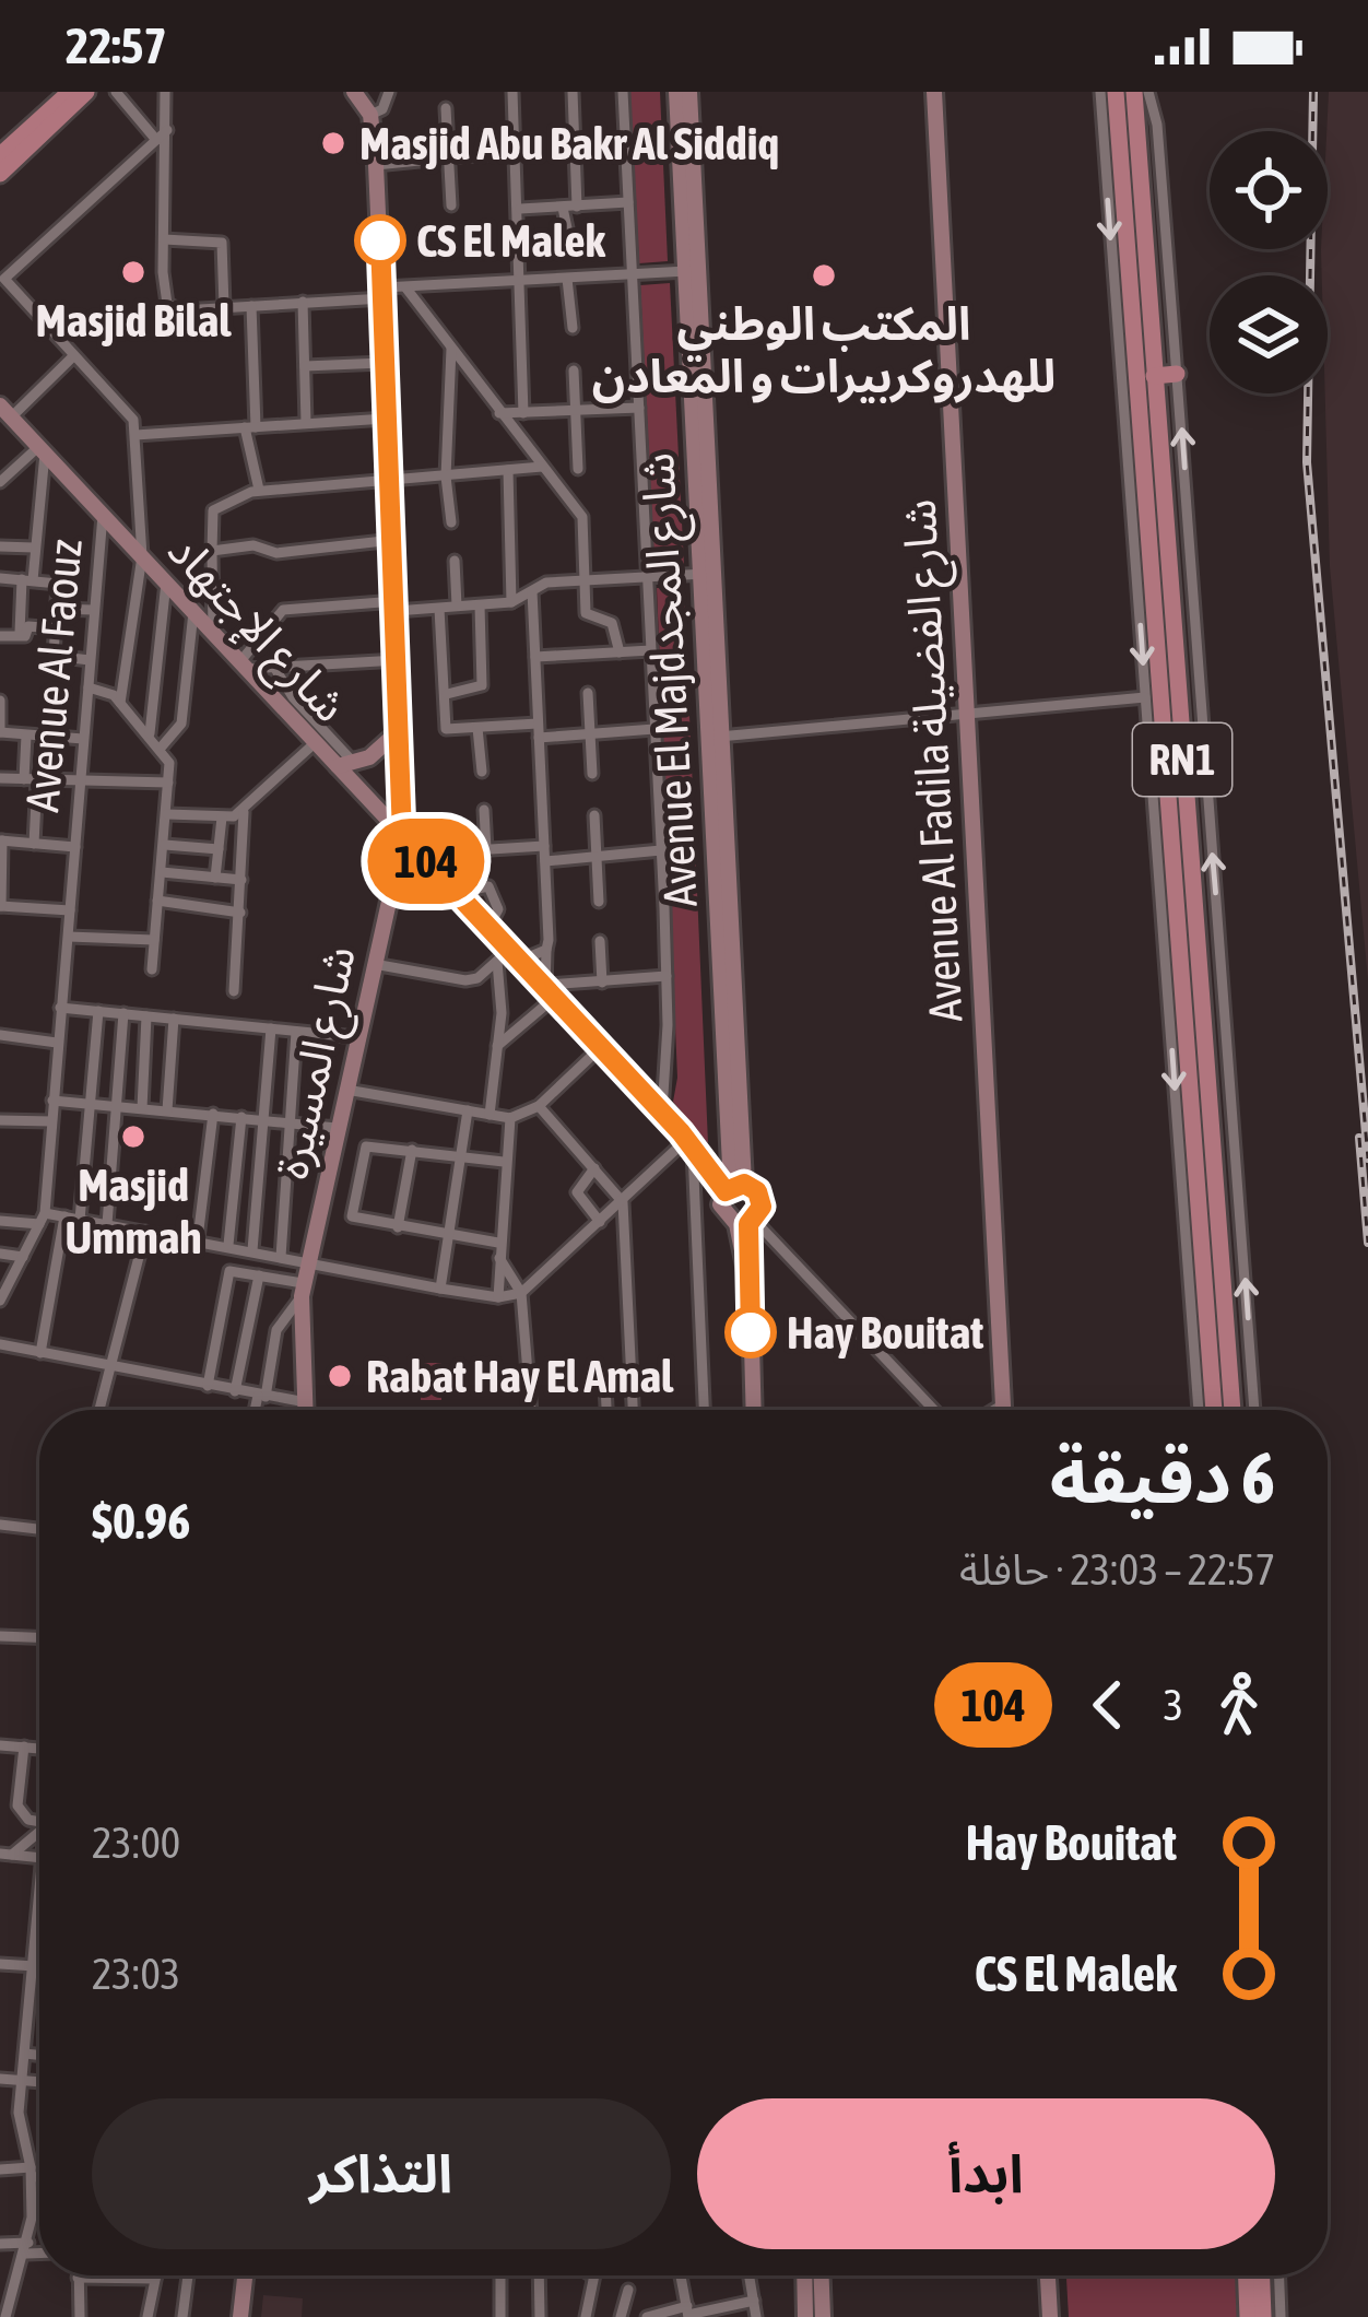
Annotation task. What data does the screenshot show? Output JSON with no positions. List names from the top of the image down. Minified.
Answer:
{"streets":{"main road":["RN1"],"street":["شارع الإجتهاد","Avenue Al Faouz","Avenue El Majdشارع المجد","Avenue Al Fadila شارع الفضيلة","شارع المسيرة"]},"crossings":[["شارع الإجتهاد","Avenue Al Faouz"],["شارع الإجتهاد","Avenue El Majdشارع المجد"],["شارع الإجتهاد","شارع المسيرة"]],"places":["Masjid Abu Bakr Al Siddiq","CS El Malek","Masjid Bilal","المكتب الوطني للهدروكربيرات و المعادن","Masjid Ummah","Hay Bouitat","Rabat Hay El Amal"],"lines":["bus line 104"],"page":{"status":"22:57","on_map":"104","heading":["6 دقيقة","22:57 – 23:03 · حافلة","$0.96"],"legs":["3","104"],"list":[{"name":"Hay Bouitat","value":"23:00"},{"name":"CS El Malek","value":"23:03"}],"buttons":["ابدأ","التذاكر"]}}
